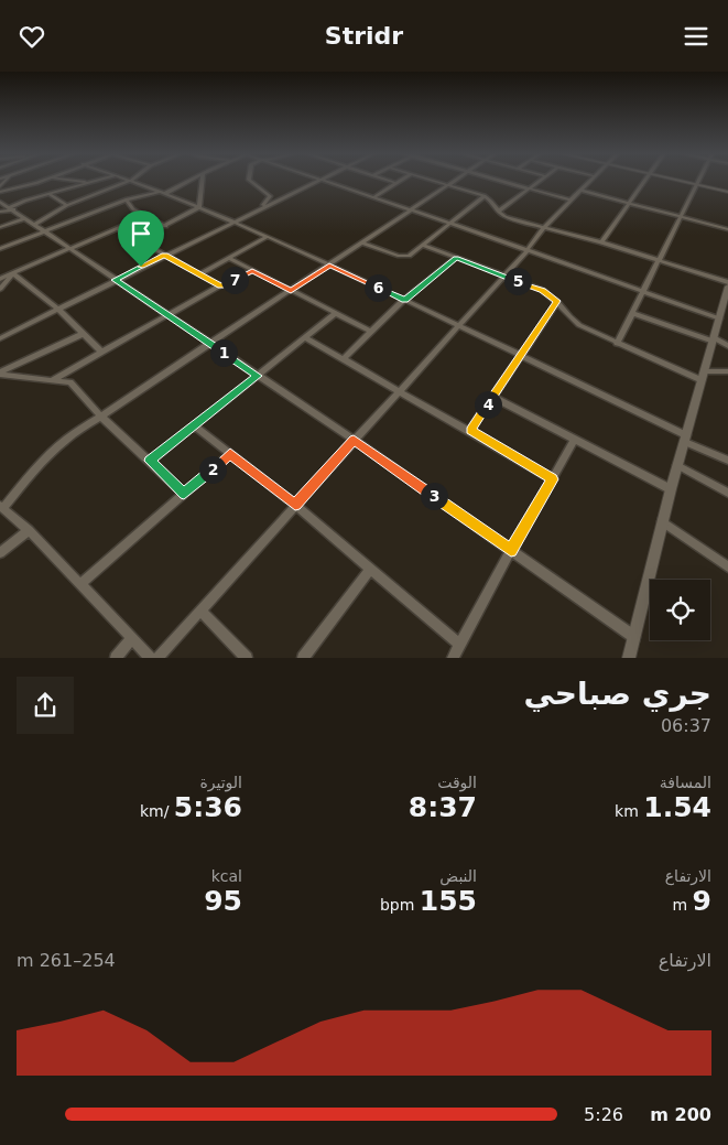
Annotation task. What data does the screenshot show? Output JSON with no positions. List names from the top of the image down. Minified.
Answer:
{"page":{"header":"Stridr","pins":["7","5","6","1","4","2","3"],"heading":["جري صباحي","06:37"],"stats":[["المسافة","1.54 km"],["الوقت","8:37"],["الوتيرة","5:36 /km"],["الارتفاع","9 m"],["النبض","155 bpm"],["kcal","95"]],"chart":["الارتفاع","254–261 m"],"list":[{"name":"200 m","note":"5:26"}]}}
